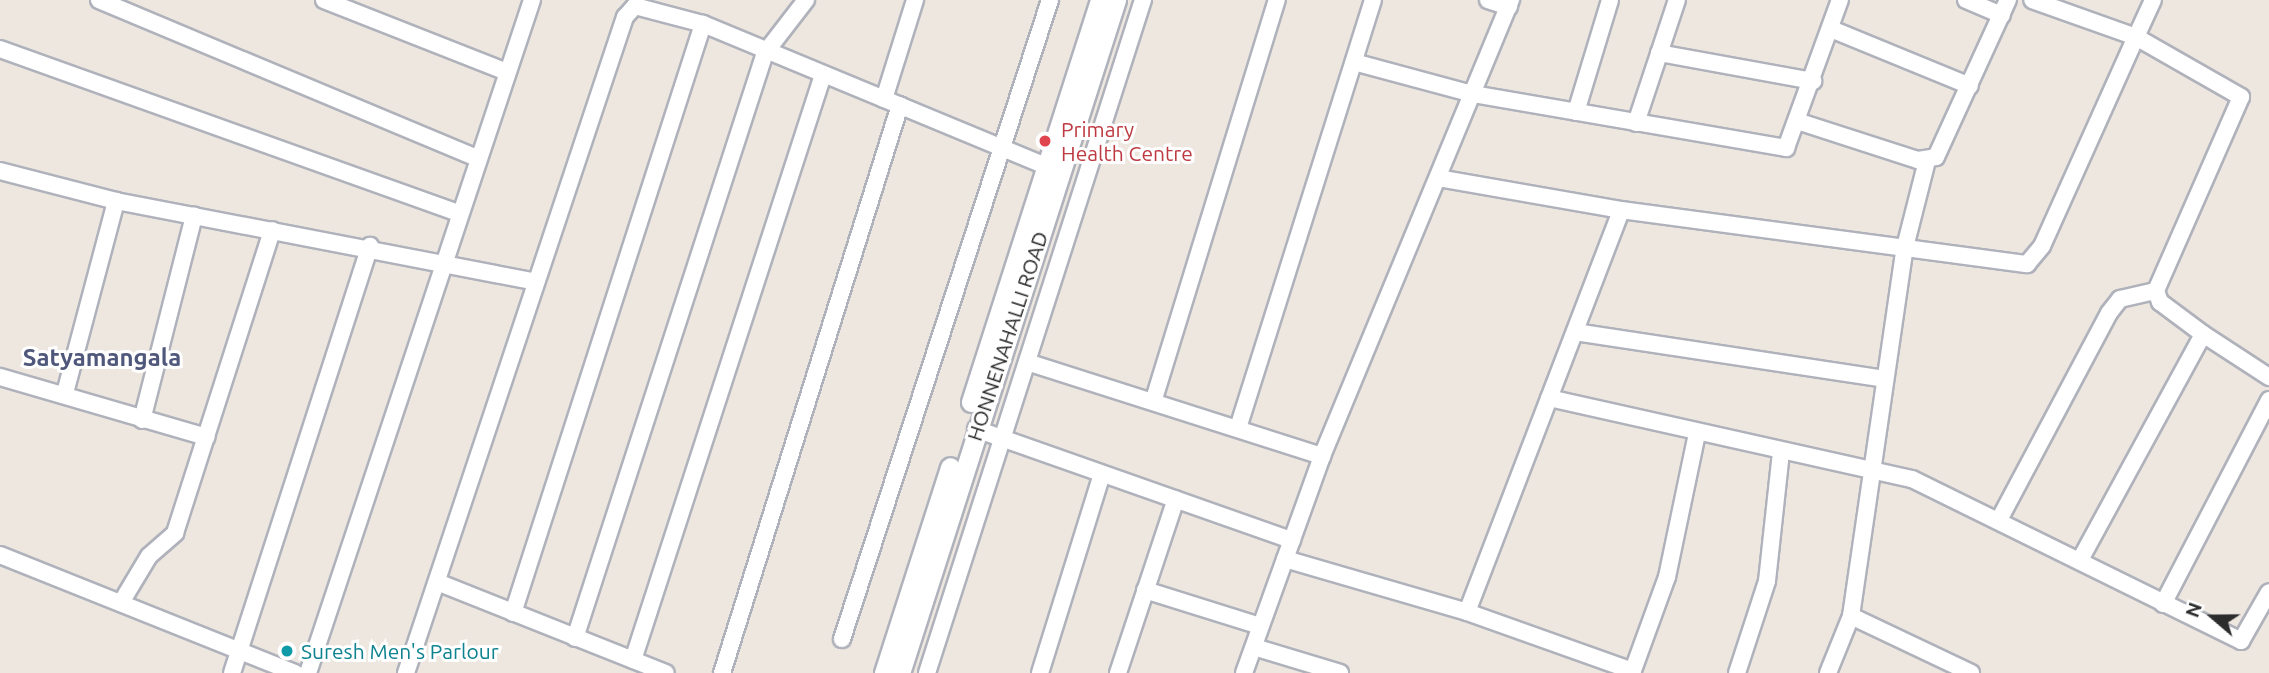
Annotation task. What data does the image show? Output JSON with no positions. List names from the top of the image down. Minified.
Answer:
{"streets":{"street":["HONNENAHALLI ROAD"]},"districts":["Satyamangala"],"places":["Primary Health Centre","Suresh Men's Parlour"],"north":"left"}
